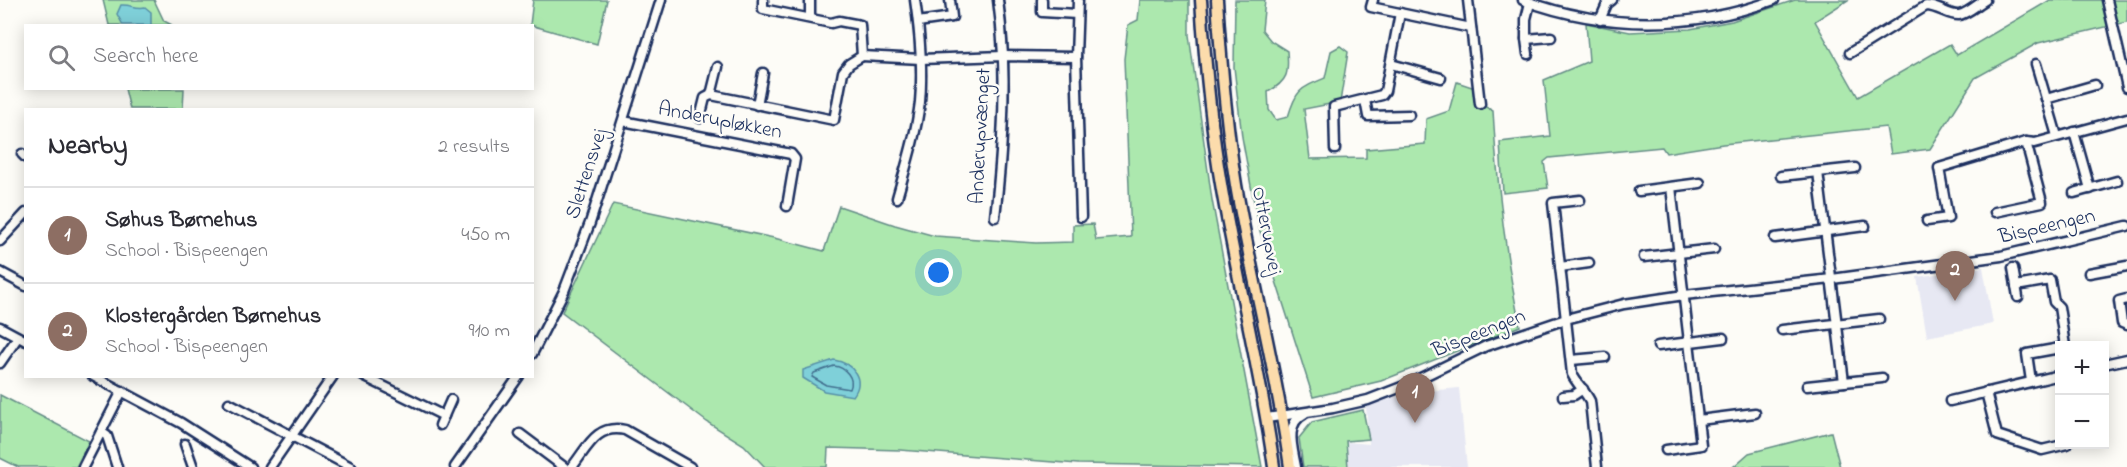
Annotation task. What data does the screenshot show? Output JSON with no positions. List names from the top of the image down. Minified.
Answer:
{"streets":{"main road":["Otterupvej"],"street":["Anderupløkken","Anderupvænget","Slettensvej","Bispeengen"]},"crossings":[["Anderupløkken","Slettensvej"],["Bispeengen","Otterupvej"]],"page":{"search":"Search here","heading":["Nearby","2 results"],"list":[{"mark":"1","name":"Søhus Børnehus","note":"School · Bispeengen","value":"450 m"},{"mark":"2","name":"Klostergården Børnehus","note":"School · Bispeengen","value":"910 m"}],"pins":["2","1"],"map_buttons":["+","−"]}}
